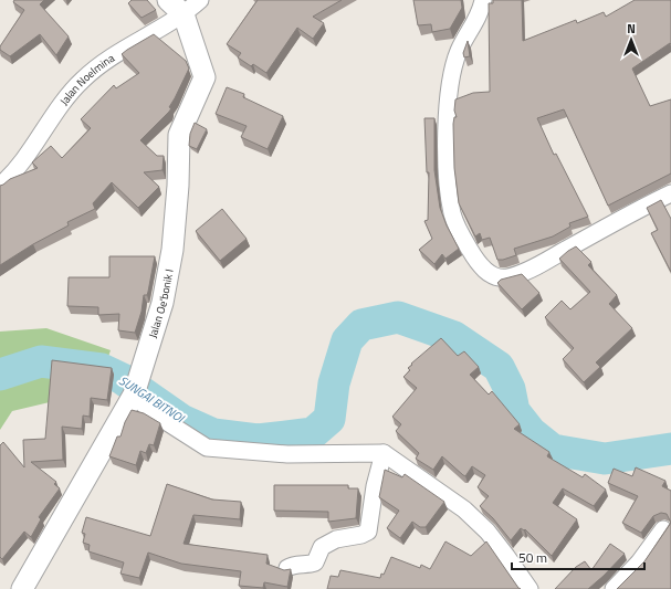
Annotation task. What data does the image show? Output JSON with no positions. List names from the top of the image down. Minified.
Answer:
{"streets":{"street":["Jalan Noelmina","Jalan Oe'bonik I"]},"crossings":[["Jalan Noelmina","Jalan Oe'bonik I"]],"water":["SUNGAI BITNOI"],"scale_bar":"50 m","north":"top"}
